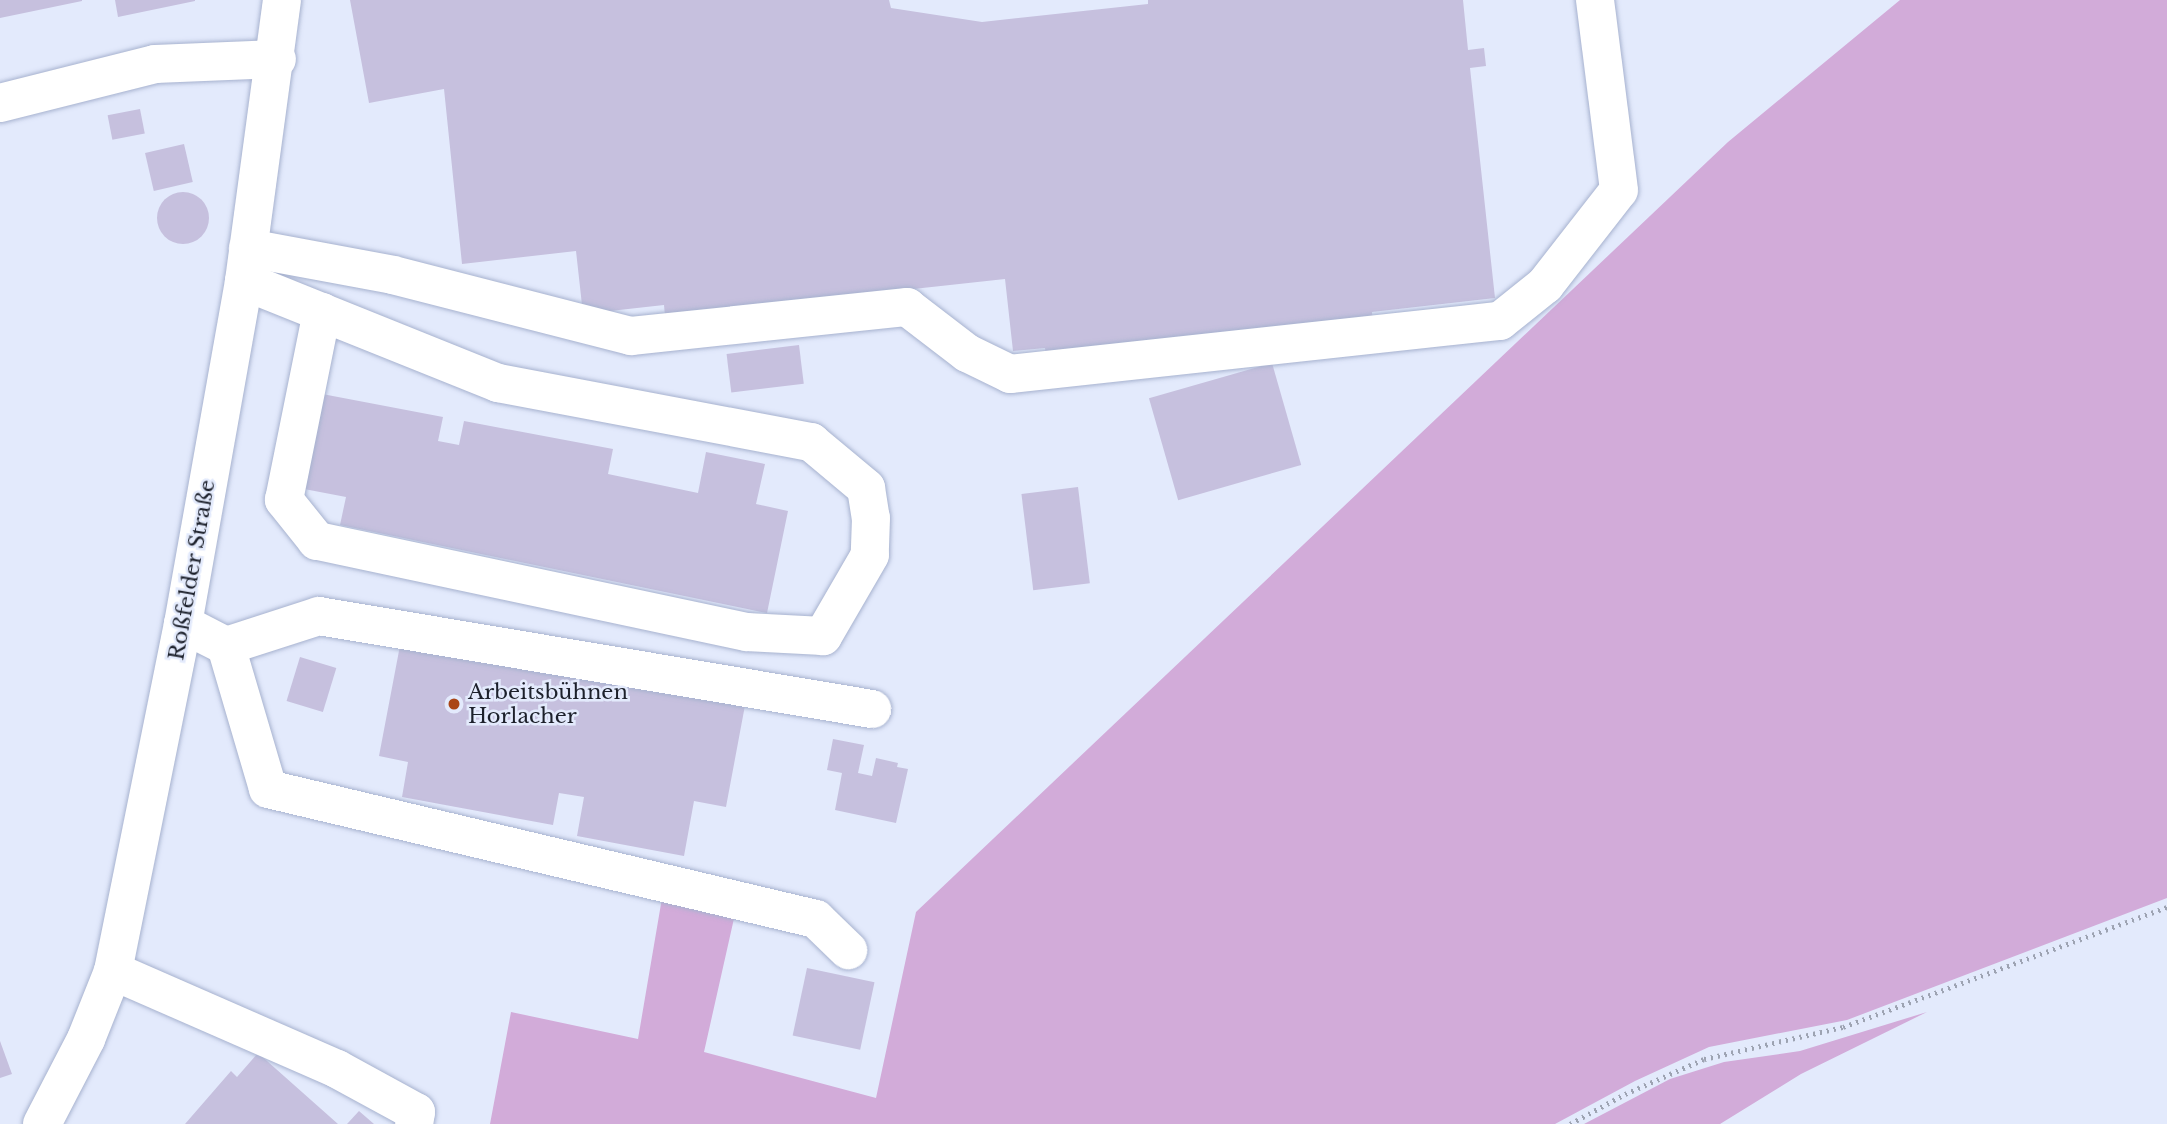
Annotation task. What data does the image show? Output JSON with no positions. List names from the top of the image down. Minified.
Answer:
{"streets":{"street":["Roßfelder Straße"]},"places":["Arbeitsbühnen Horlacher"]}
